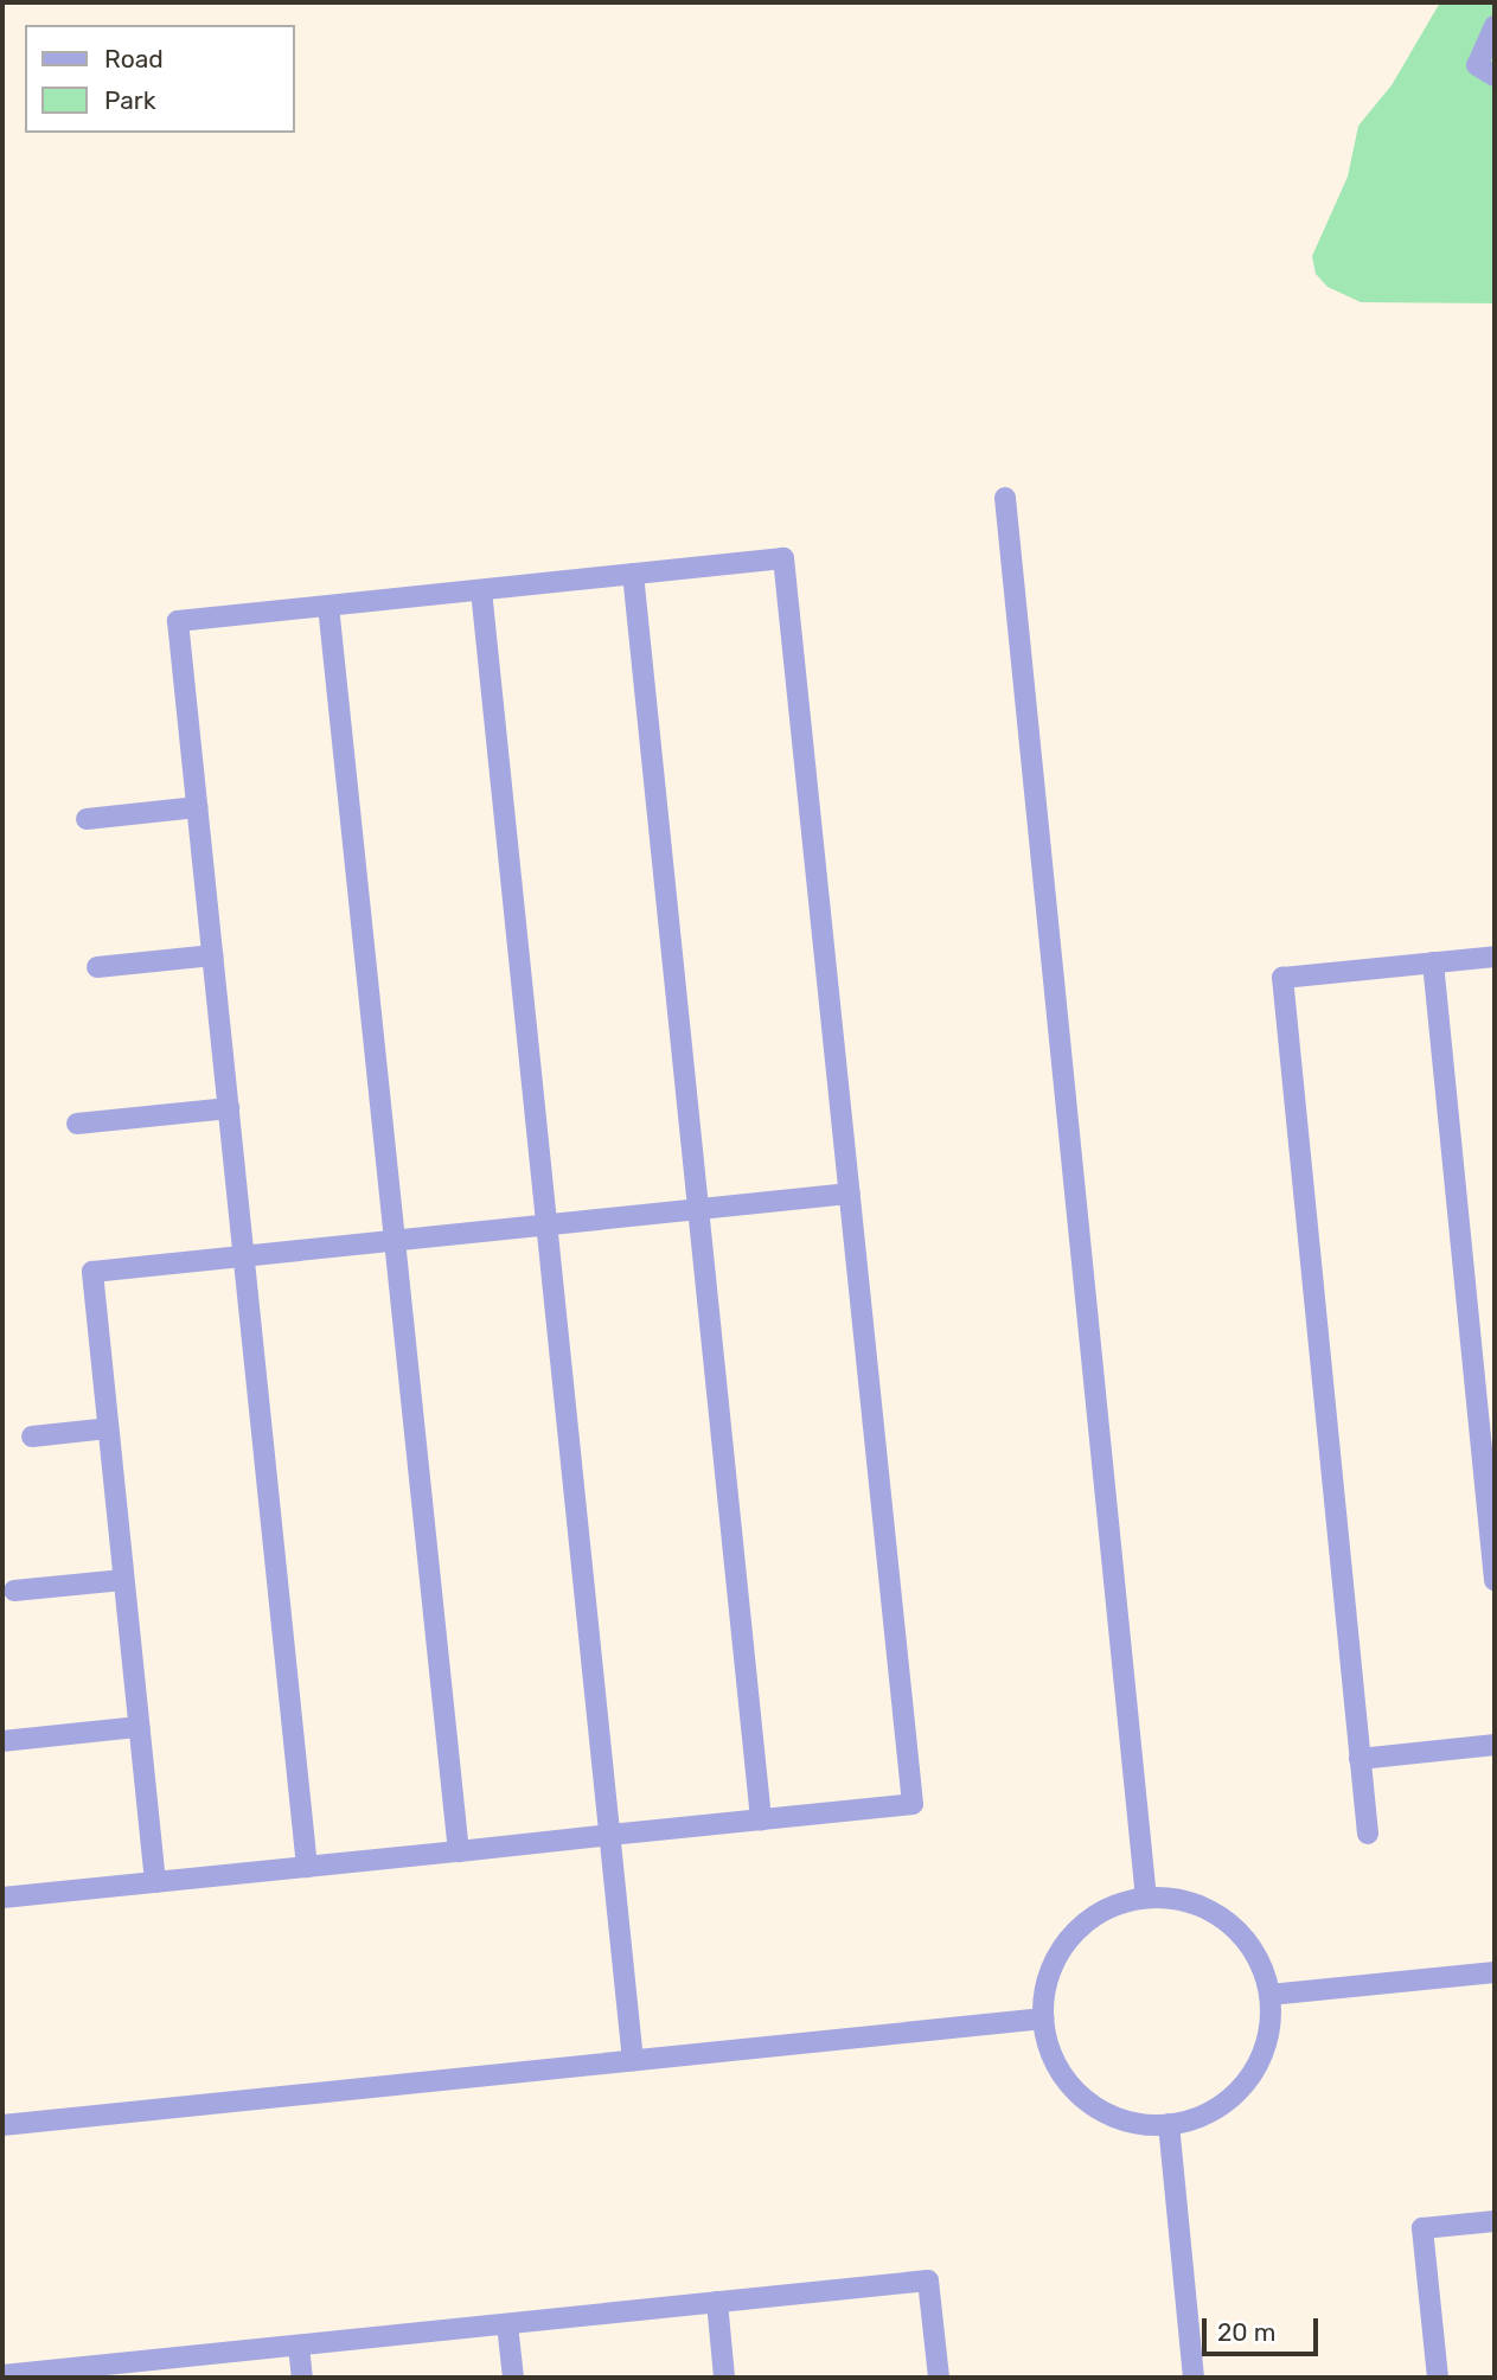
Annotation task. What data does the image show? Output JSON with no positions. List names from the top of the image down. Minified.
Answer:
{"legend":["Road","Park"],"scale_bar":"20 m"}
